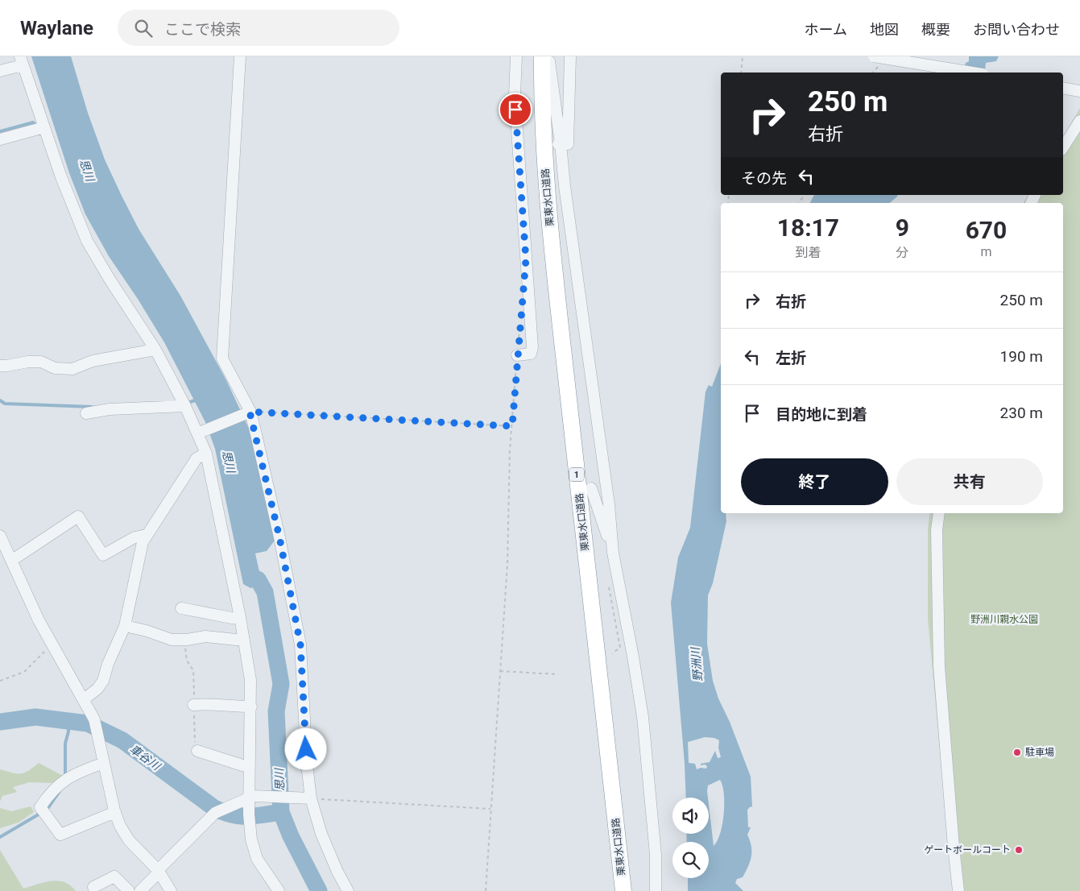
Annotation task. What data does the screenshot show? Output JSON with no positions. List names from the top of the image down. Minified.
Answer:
{"streets":{"highway":["栗東水口道路","1"]},"water":["思川","野洲川","車谷川"],"parks":["野洲川親水公園"],"places":["駐車場","ゲートボールコート"],"page":{"header":"Waylane","search":"ここで検索","nav":["ホーム","地図","概要","お問い合わせ"],"turn":["250 m","右折"],"then":"その先","eta":["18:17","到着","9","分","670","m"],"list":[{"name":"右折","value":"250 m"},{"name":"左折","value":"190 m"},{"name":"目的地に到着","value":"230 m"}],"buttons":["終了","共有"]}}
